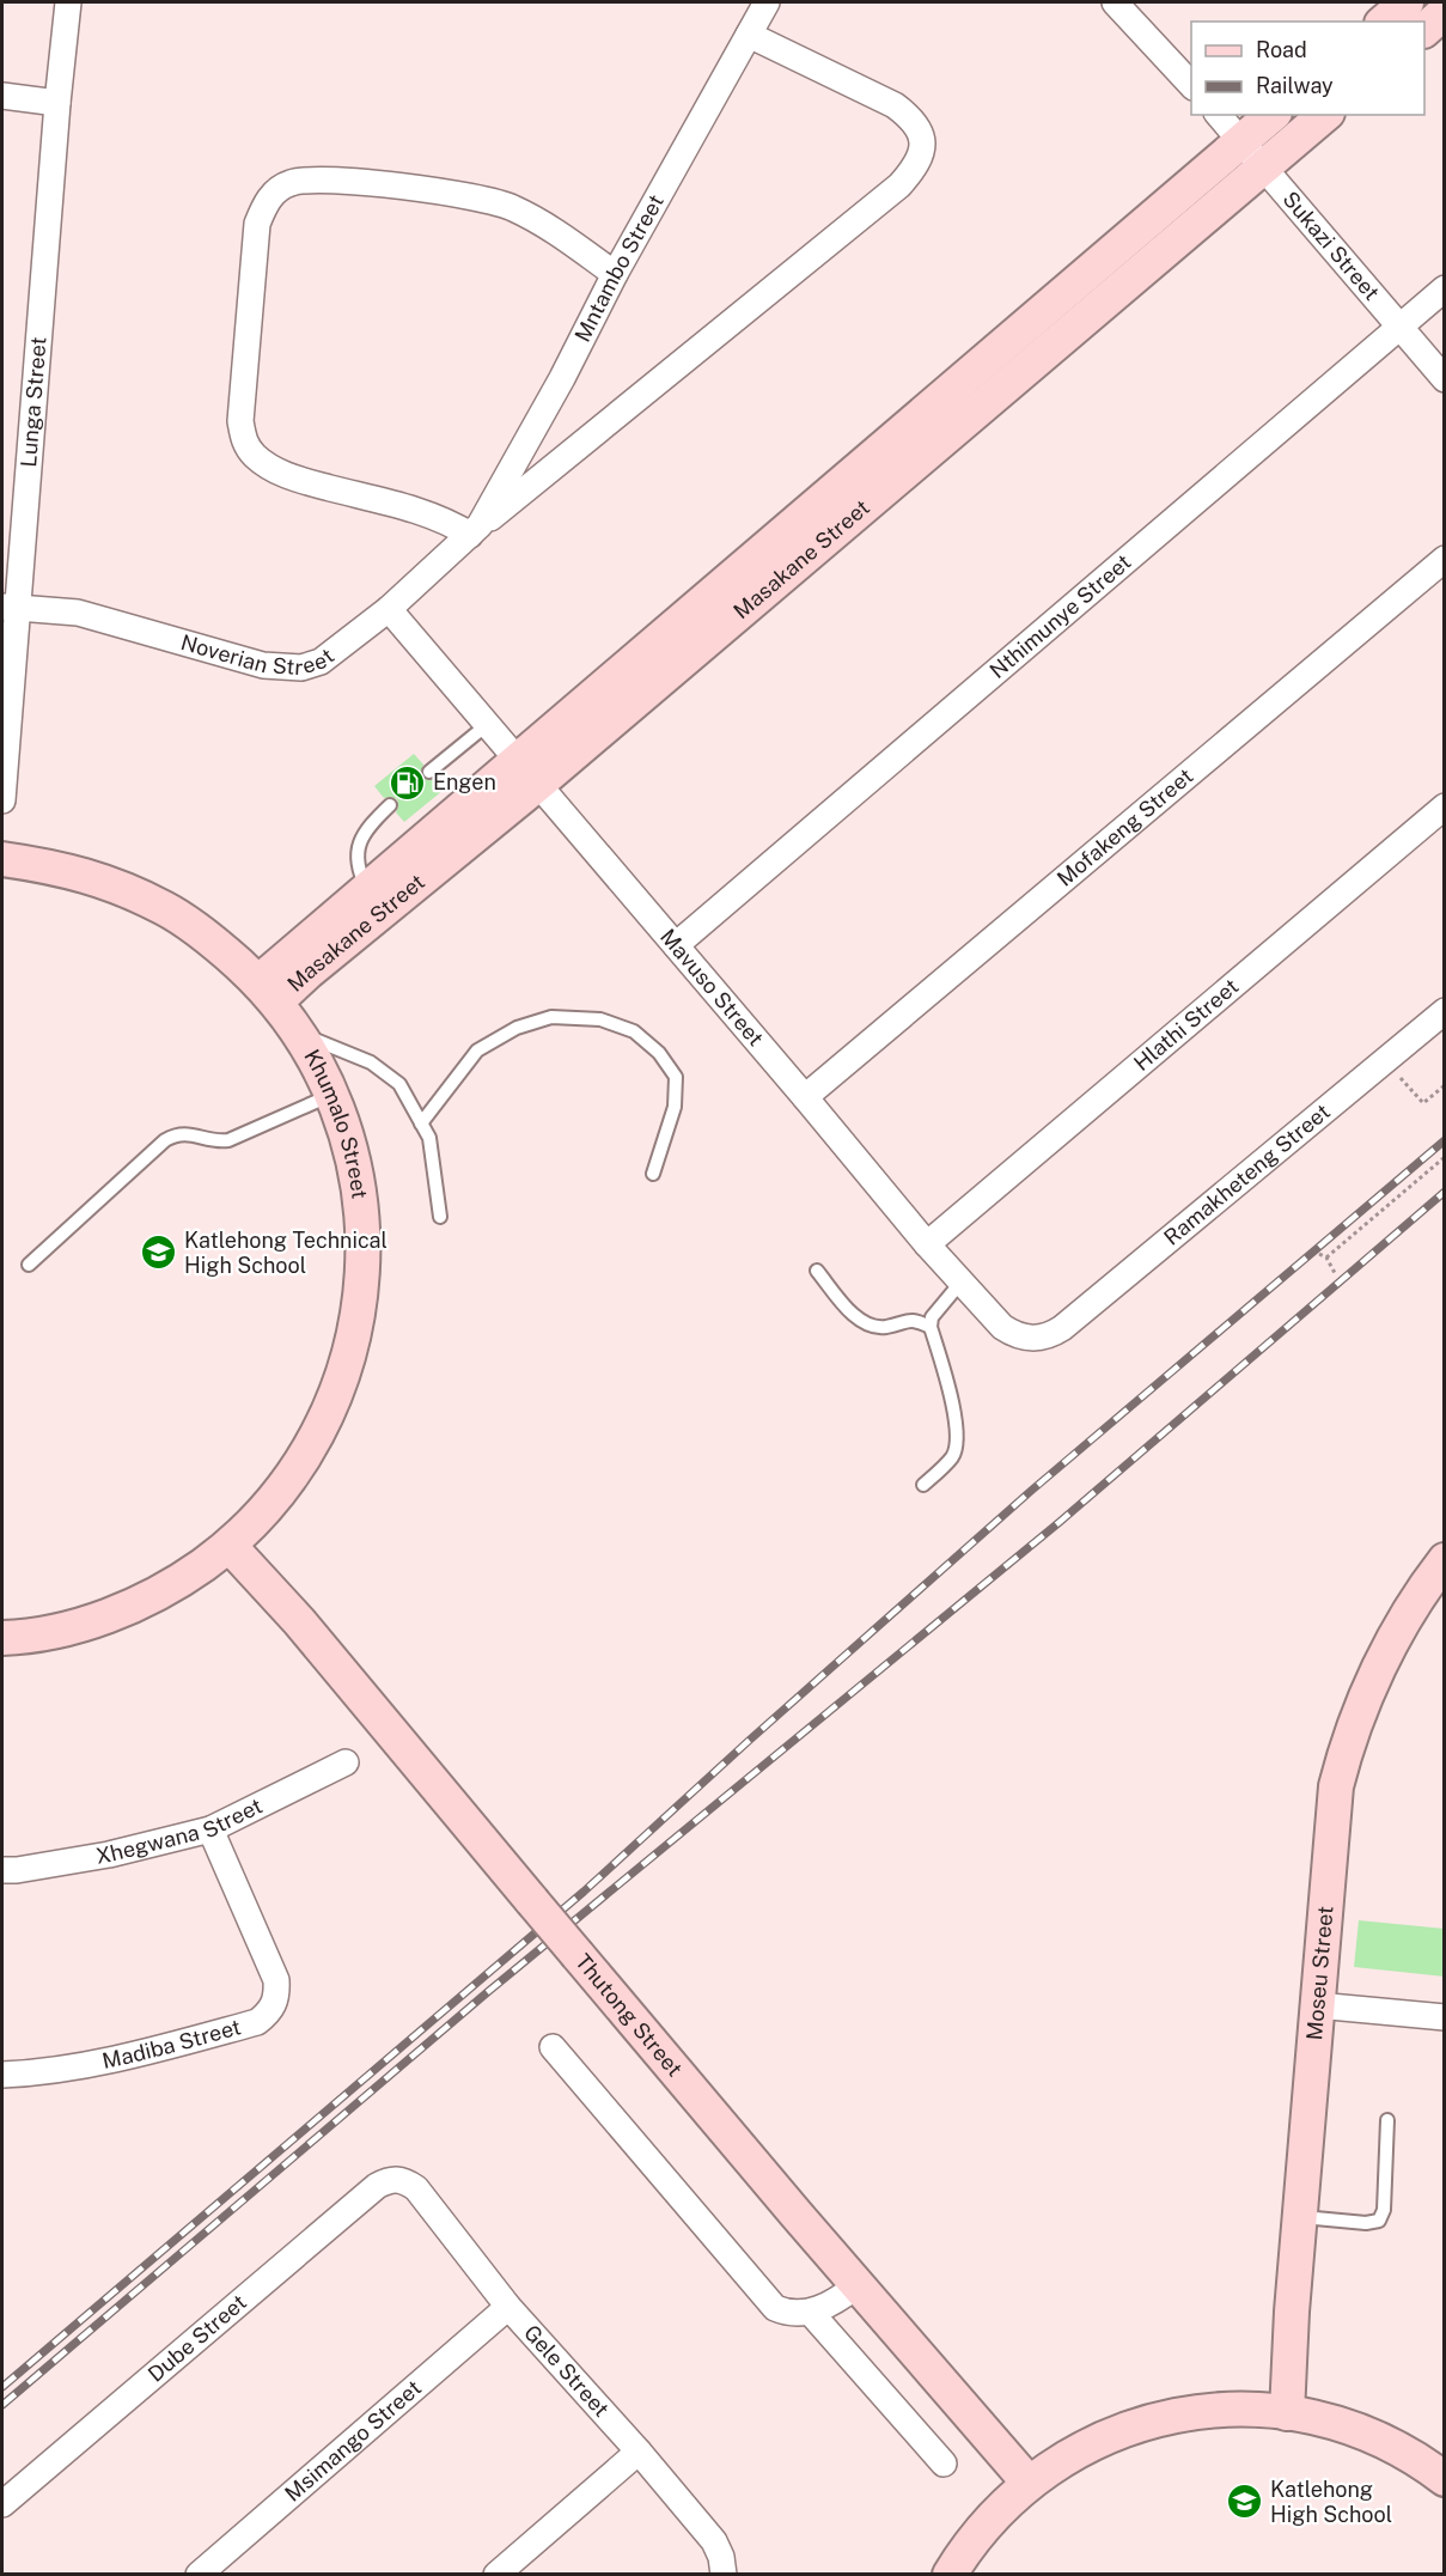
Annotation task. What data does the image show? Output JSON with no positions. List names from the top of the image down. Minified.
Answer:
{"streets":{"street":["Sukazi Street","Mntambo Street","Lunga Street","Masakane Street","Nthimunye Street","Noverian Street","Mofakeng Street","Mavuso Street","Hlathi Street","Khumalo Street","Ramakheteng Street","Xhegwana Street","Moseu Street","Thutong Street","Madiba Street","Dube Street","Gele Street","Msimango Street"]},"crossings":[["Sukazi Street","Masakane Street"],["Sukazi Street","Nthimunye Street"],["Mntambo Street","Noverian Street"],["Lunga Street","Noverian Street"],["Masakane Street","Mavuso Street"],["Masakane Street","Khumalo Street"],["Nthimunye Street","Mavuso Street"],["Noverian Street","Mavuso Street"],["Mofakeng Street","Mavuso Street"],["Mavuso Street","Hlathi Street"],["Mavuso Street","Ramakheteng Street"],["Khumalo Street","Thutong Street"],["Xhegwana Street","Madiba Street"],["Dube Street","Gele Street"],["Gele Street","Msimango Street"]],"places":{"fuel station":["Engen"],"school or university":["Katlehong Technical High School","Katlehong High School"]},"legend":["Road","Railway"]}
